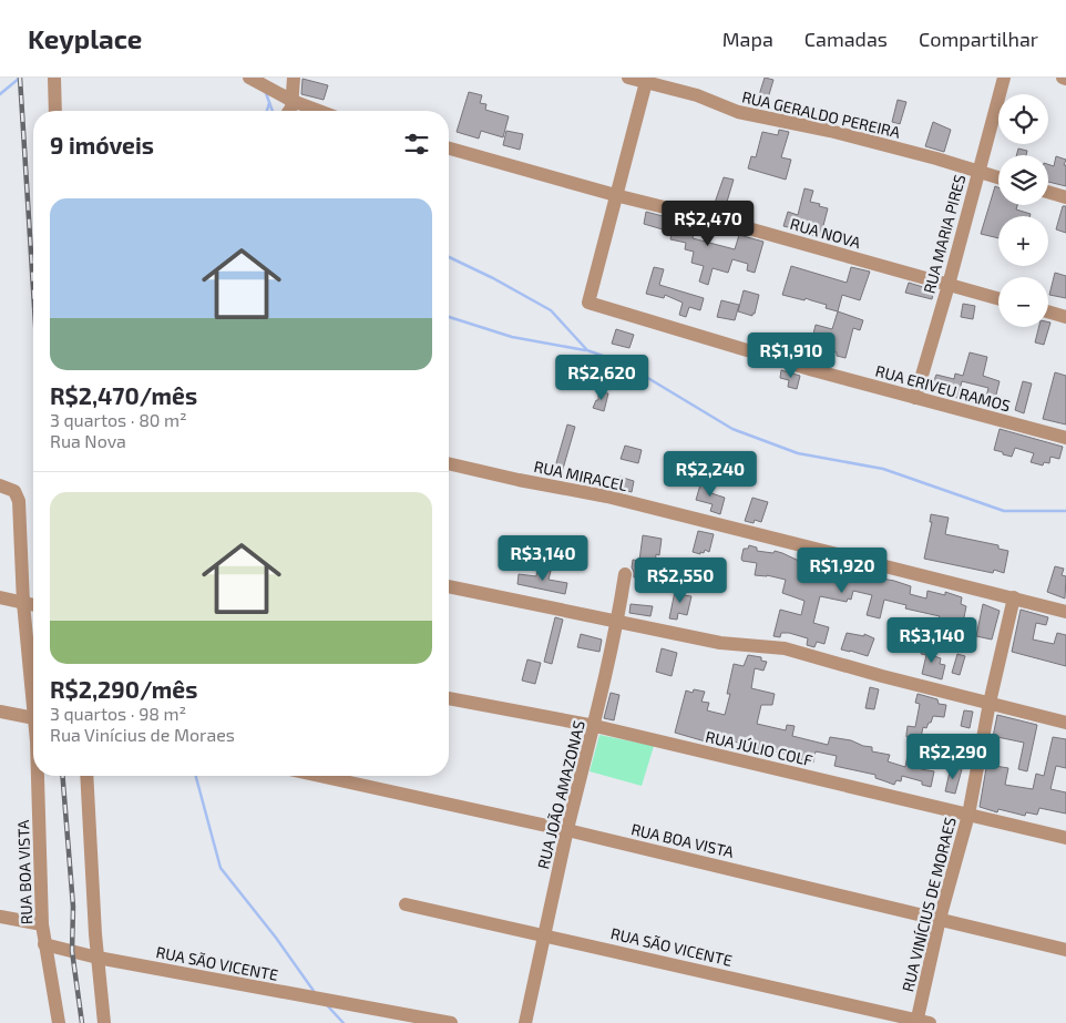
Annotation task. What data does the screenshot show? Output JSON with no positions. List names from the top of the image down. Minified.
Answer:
{"streets":{"street":["RUA GERALDO PEREIRA","RUA NOVA","RUA MARIA PIRES","RUA ERIVEU RAMOS","RUA MIRACEL","RUA JÚLIO COLF","RUA JOÃO AMAZONAS","RUA BOA VISTA","RUA VINÍCIUS DE MORAES","RUA SÃO VICENTE"]},"crossings":[["RUA GERALDO PEREIRA","RUA MARIA PIRES"],["RUA NOVA","RUA MARIA PIRES"],["RUA NOVA","RUA ERIVEU RAMOS"],["RUA MARIA PIRES","RUA ERIVEU RAMOS"],["RUA MIRACEL","RUA VINÍCIUS DE MORAES"],["RUA JÚLIO COLF","RUA JOÃO AMAZONAS"],["RUA JÚLIO COLF","RUA VINÍCIUS DE MORAES"],["RUA JOÃO AMAZONAS","RUA BOA VISTA"],["RUA JOÃO AMAZONAS","RUA SÃO VICENTE"],["RUA BOA VISTA","RUA VINÍCIUS DE MORAES"],["RUA BOA VISTA","RUA SÃO VICENTE"],["RUA VINÍCIUS DE MORAES","RUA SÃO VICENTE"]],"page":{"header":"Keyplace","nav":["Mapa","Camadas","Compartilhar"],"map_buttons":["+","−"],"heading":"9 imóveis","list":[{"name":"R$2,470/mês","note":"3 quartos · 80 m² · Rua Nova"},{"name":"R$2,290/mês","note":"3 quartos · 98 m² · Rua Vinícius de Moraes"}],"price":["R$2,470","R$1,910","R$2,620","R$2,240","R$3,140","R$1,920","R$2,550","R$3,140","R$2,290"]}}
